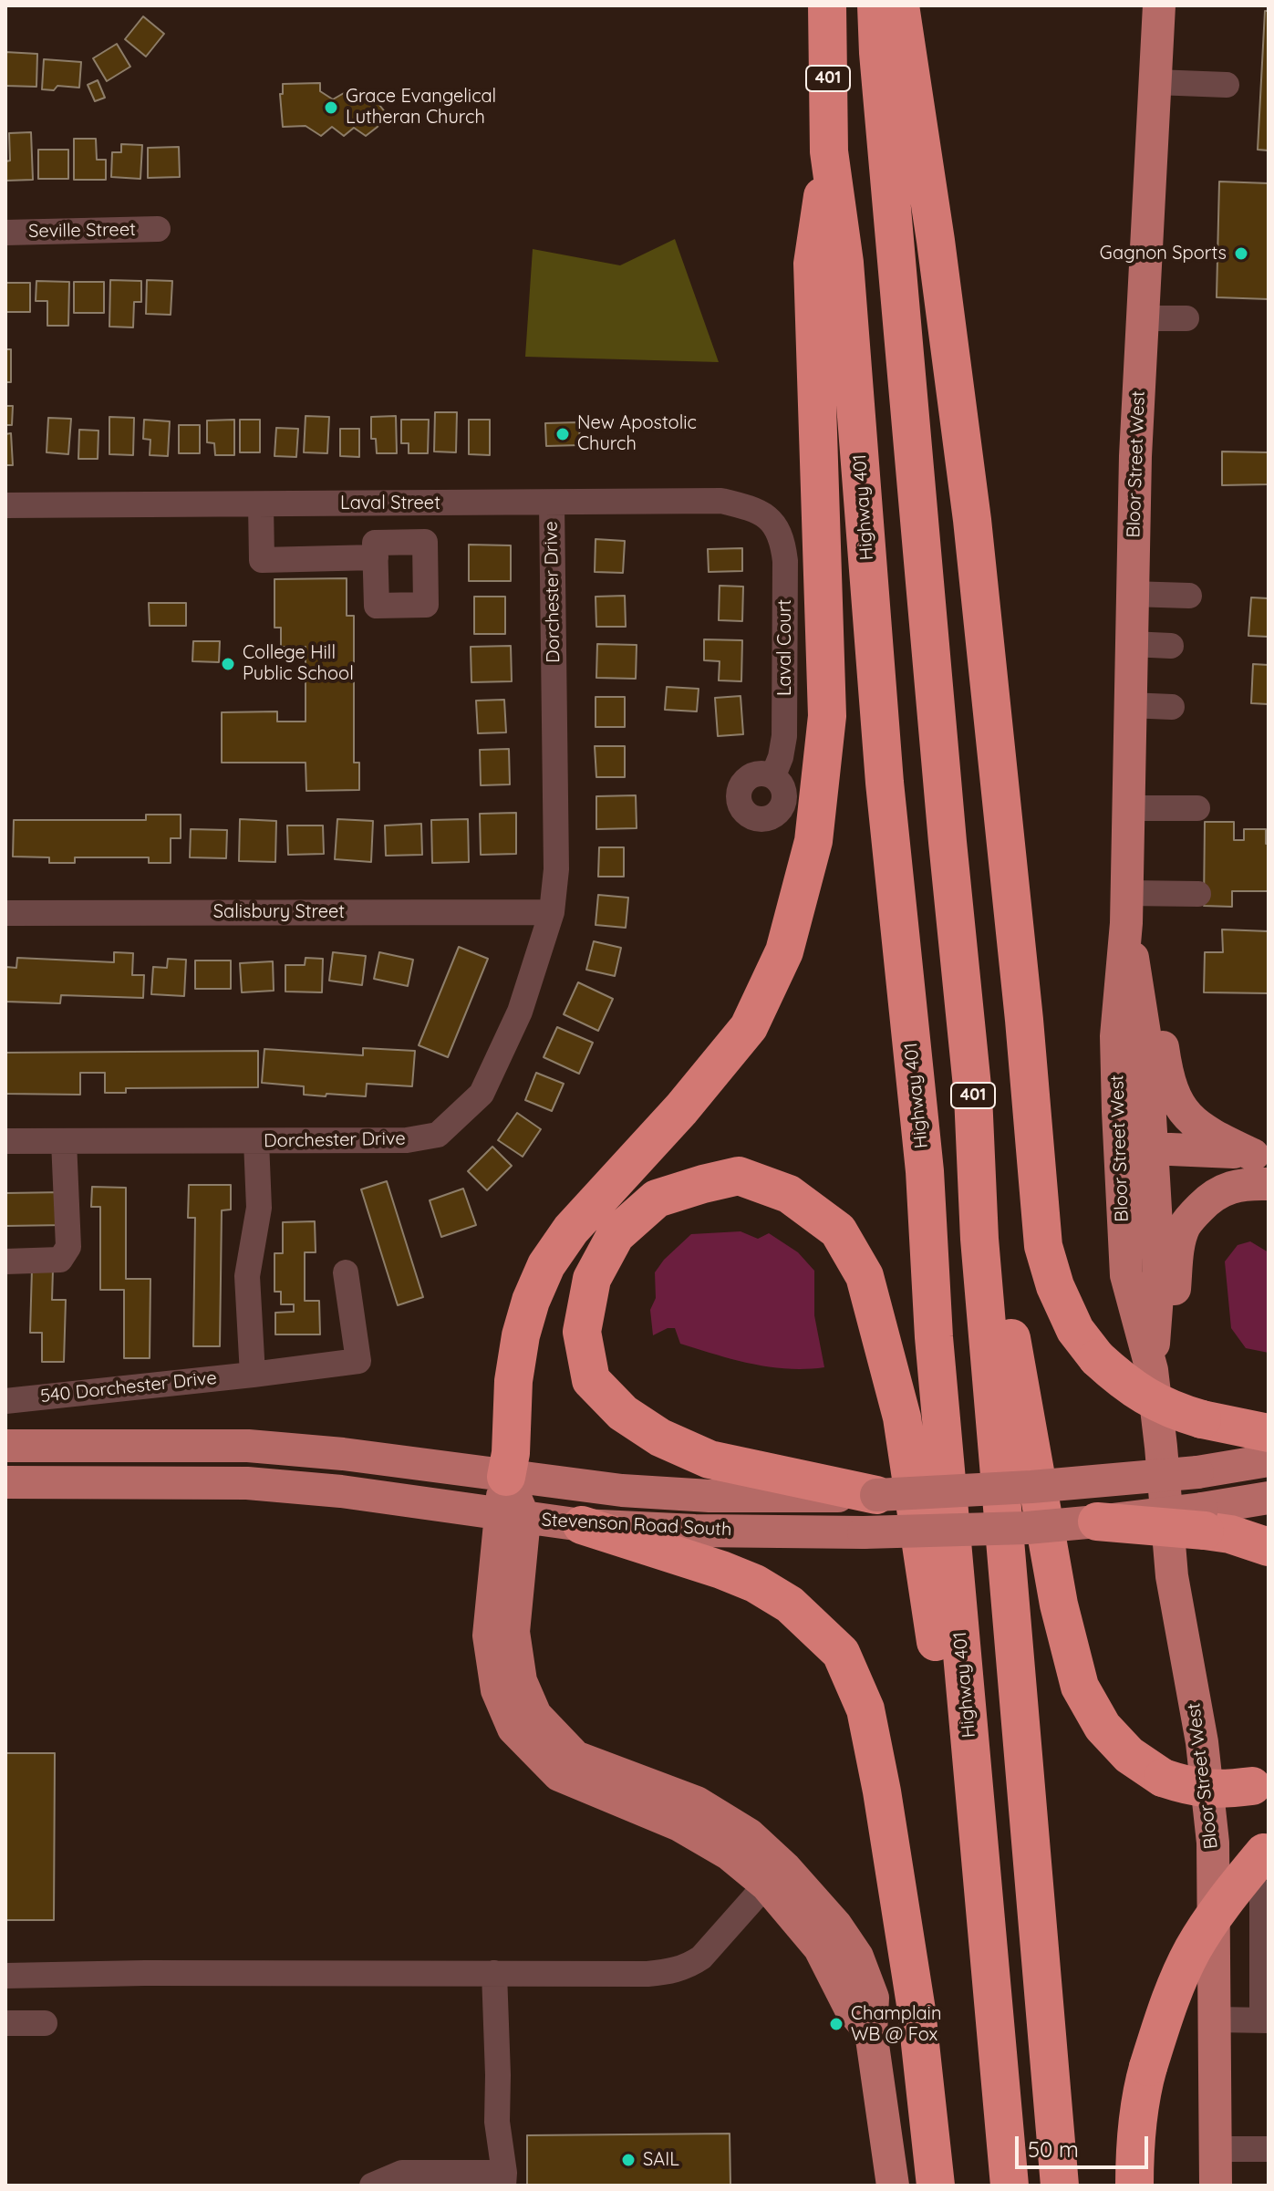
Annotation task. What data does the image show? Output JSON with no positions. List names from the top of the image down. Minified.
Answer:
{"streets":{"highway":["401","Highway 401"],"main road":["Bloor Street West","Stevenson Road South"],"street":["Seville Street","Laval Street","Dorchester Drive","Laval Court","Salisbury Street","540 Dorchester Drive"]},"crossings":[["Laval Street","Dorchester Drive"],["Laval Street","Laval Court"],["Dorchester Drive","Salisbury Street"]],"places":["Grace Evangelical Lutheran Church","Gagnon Sports","New Apostolic Church","College Hill Public School","Champlain WB @ Fox","SAIL"],"scale_bar":"50 m"}
